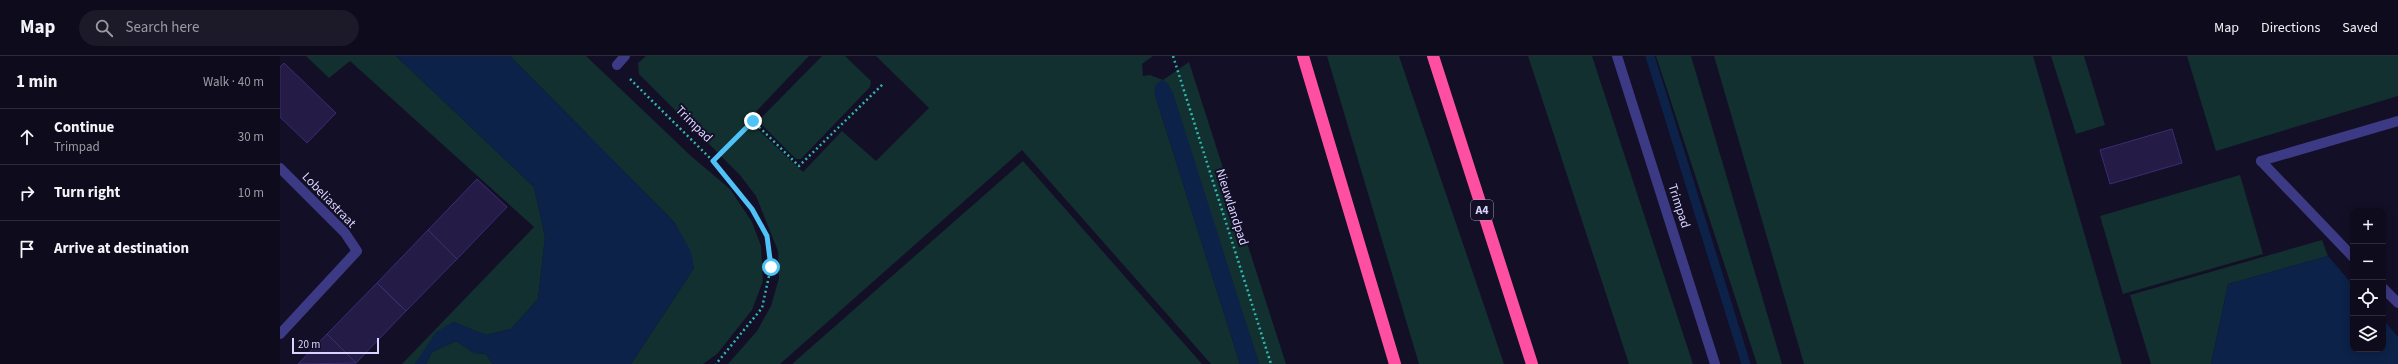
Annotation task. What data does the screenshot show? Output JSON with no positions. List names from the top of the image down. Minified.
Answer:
{"streets":{"highway":["A4"],"street":["Trimpad","Lobeliastraat"],"path":["Nieuwlandpad"]},"scale_bar":"20 m","page":{"header":"Map","search":"Search here","nav":["Map","Directions","Saved"],"heading":["1 min","Walk · 40 m"],"list":[["Continue","Trimpad","30 m"],["Turn right","10 m"],"Arrive at destination"],"map_buttons":["+","−"],"scale":"20 m"}}
